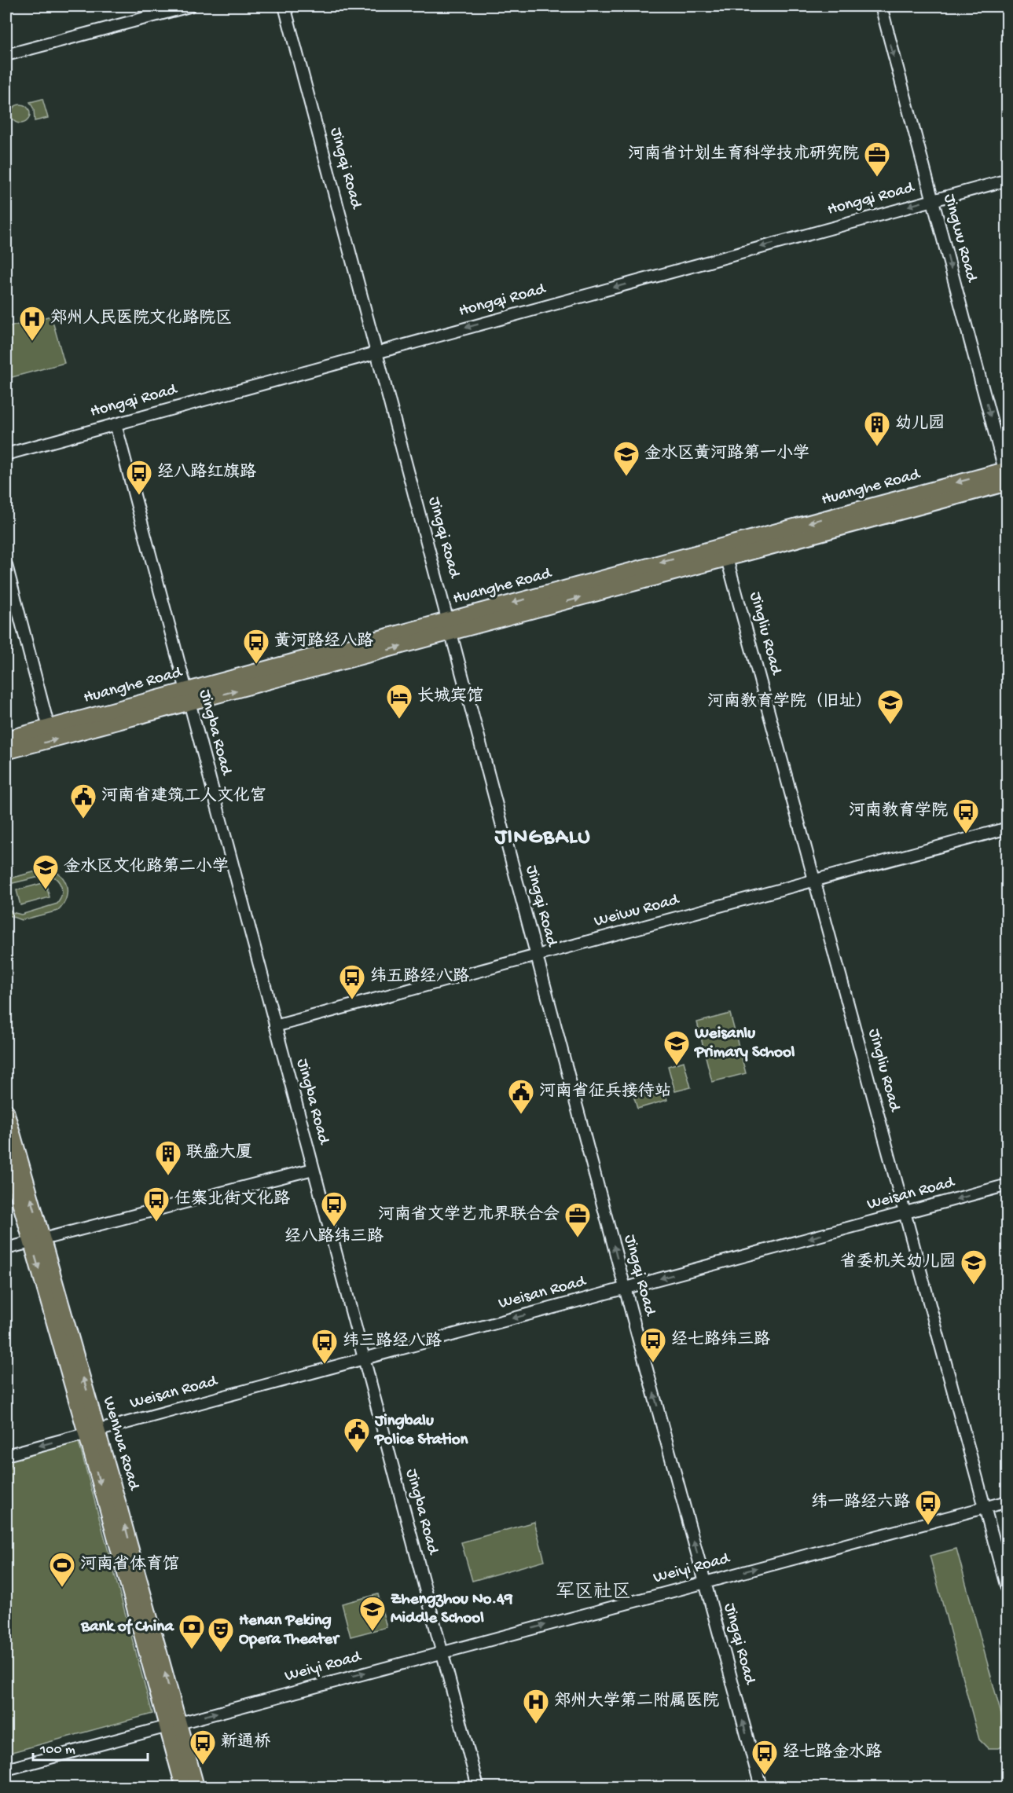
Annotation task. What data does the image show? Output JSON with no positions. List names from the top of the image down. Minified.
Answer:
{"streets":{"main road":["Huanghe Road","Wenhua Road"],"street":["Jingqi Road","Hongqi Road","Jingwu Road","Jingliu Road","Jingba Road","Weiwu Road","Weisan Road","Weiyi Road"]},"crossings":[["Jingqi Road","Hongqi Road"],["Jingqi Road","Huanghe Road"],["Jingqi Road","Weiwu Road"],["Jingqi Road","Weisan Road"],["Jingqi Road","Weiyi Road"],["Hongqi Road","Jingwu Road"],["Hongqi Road","Jingba Road"],["Jingwu Road","Huanghe Road"],["Huanghe Road","Jingliu Road"],["Huanghe Road","Jingba Road"],["Jingliu Road","Weiwu Road"],["Jingliu Road","Weisan Road"],["Jingliu Road","Weiyi Road"],["Jingba Road","Weiwu Road"],["Jingba Road","Weisan Road"],["Jingba Road","Weiyi Road"],["Weisan Road","Wenhua Road"],["Wenhua Road","Weiyi Road"]],"one_way":["Jingqi Road","Hongqi Road","Jingwu Road","Weisan Road","Weiyi Road"],"districts":["JINGBALU","军区社区"],"places":{"office":["河南省计划生育科学技术研究院","河南省文学艺术界联合会"],"hospital":["郑州人民医院文化路院区","郑州大学第二附属医院"],"building":["幼儿园","联盛大厦"],"school or university":["金水区黄河路第一小学","河南教育学院（旧址）","金水区文化路第二小学","Weisanlu Primary School","省委机关幼儿园","Zhengzhou No.49 Middle School"],"bus stop":["经八路红旗路","黄河路经八路","河南教育学院","纬五路经八路","任寨北街文化路","经八路纬三路","经七路纬三路","纬三路经八路","纬一路经六路","新通桥","经七路金水路"],"hotel":["长城宾馆"],"public building":["河南省建筑工人文化宫","河南省征兵接待站","Jingbalu Police Station"],"sports":["河南省体育馆"],"bank":["Bank of China"],"theatre":["Henan Peking Opera Theater"]},"scale_bar":"100 m"}
